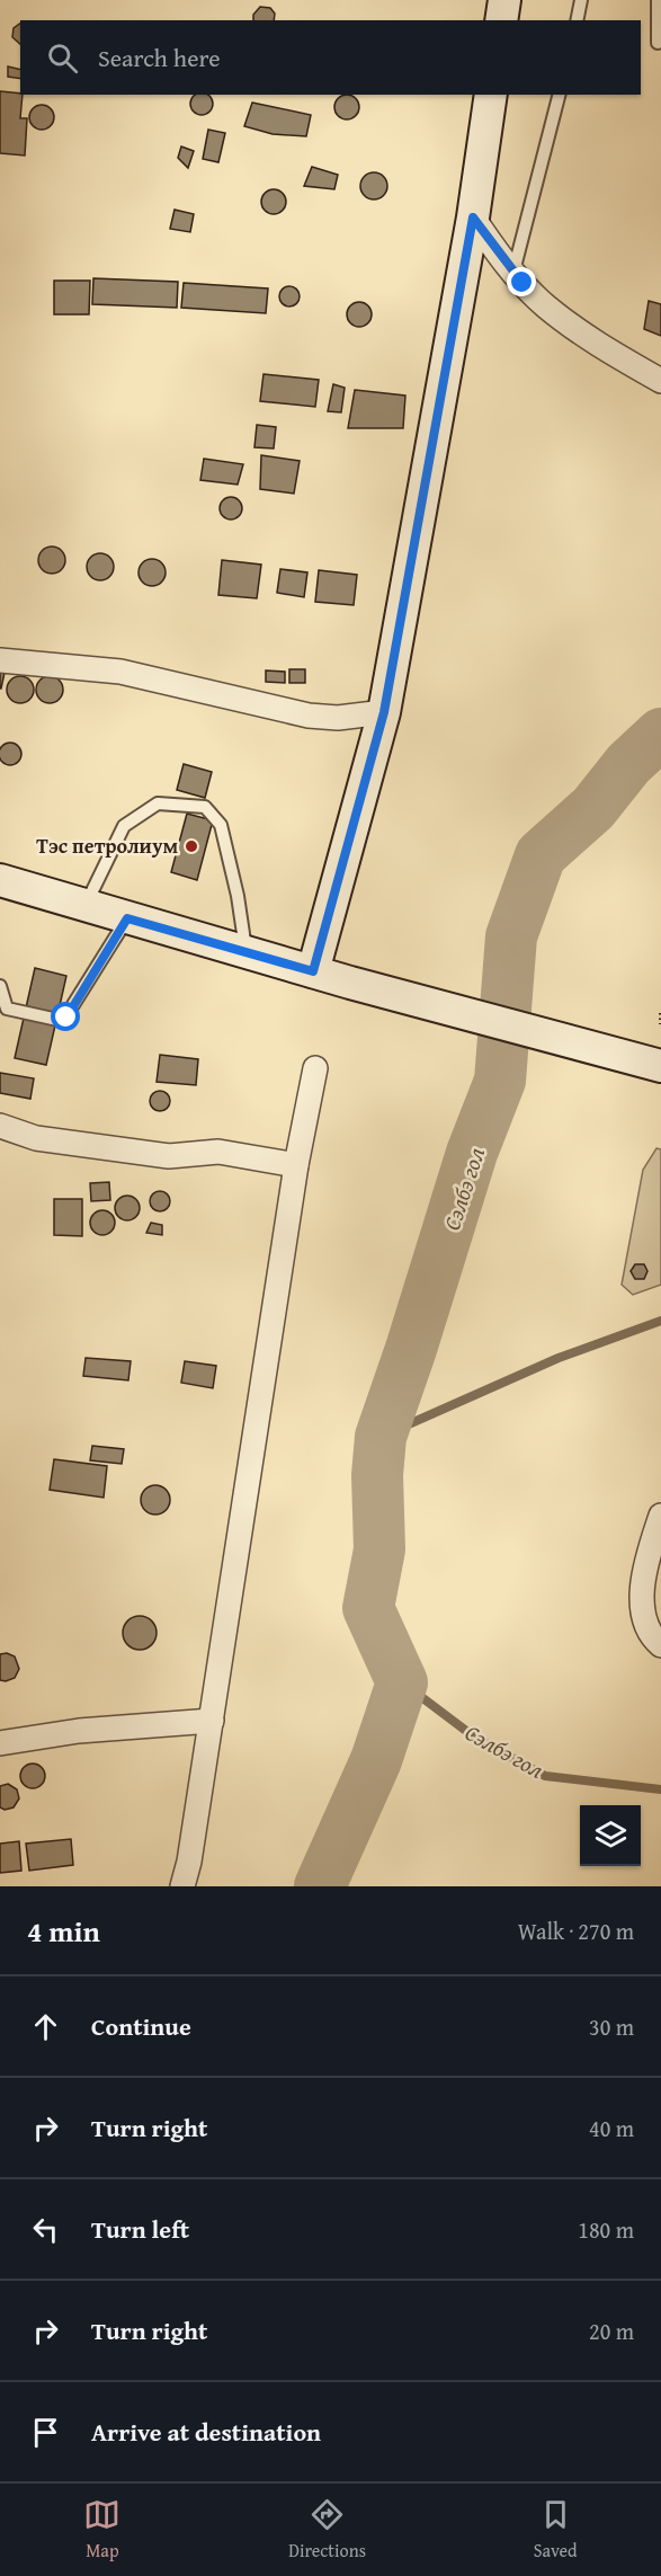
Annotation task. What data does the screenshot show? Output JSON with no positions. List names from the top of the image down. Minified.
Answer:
{"water":["Сэлбэ гол"],"places":["Тэс петролиум"],"page":{"search":"Search here","heading":["4 min","Walk · 270 m"],"list":[["Continue","30 m"],["Turn right","40 m"],["Turn left","180 m"],["Turn right","20 m"],"Arrive at destination"],"nav":["Map","Directions","Saved"]}}
